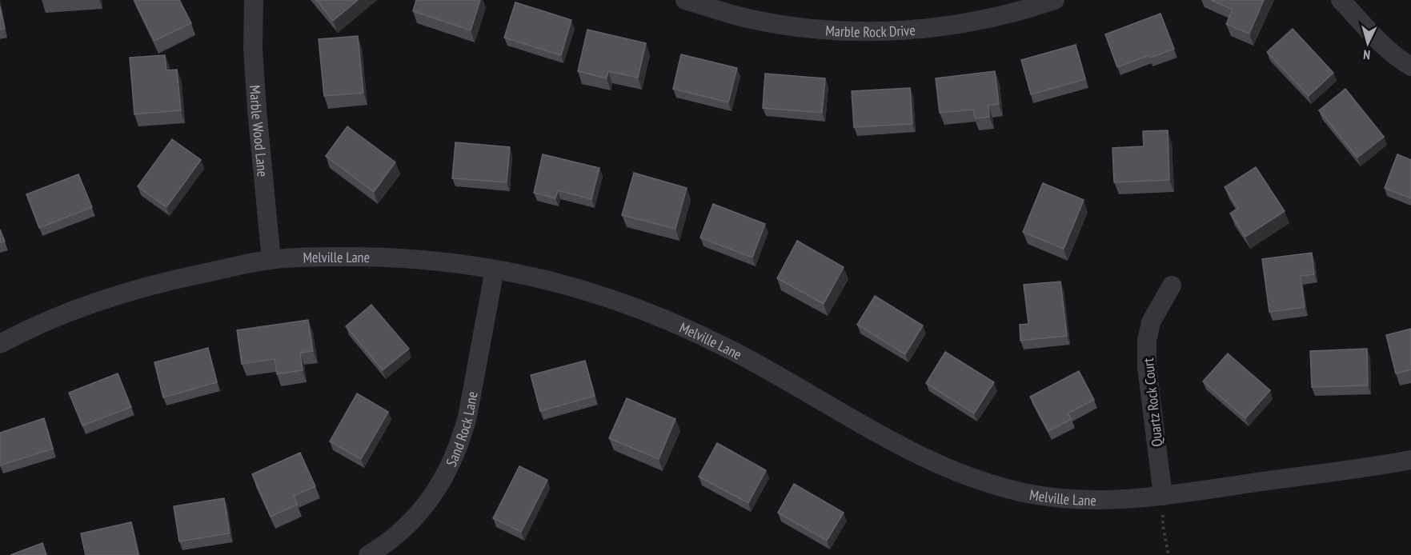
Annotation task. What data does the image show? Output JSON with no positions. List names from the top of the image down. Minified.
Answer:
{"streets":{"street":["Marble Rock Drive","Marble Wood Lane","Melville Lane","Quartz Rock Court","Sand Rock Lane"]},"crossings":[["Marble Wood Lane","Melville Lane"],["Melville Lane","Quartz Rock Court"],["Melville Lane","Sand Rock Lane"]],"north":"bottom"}
